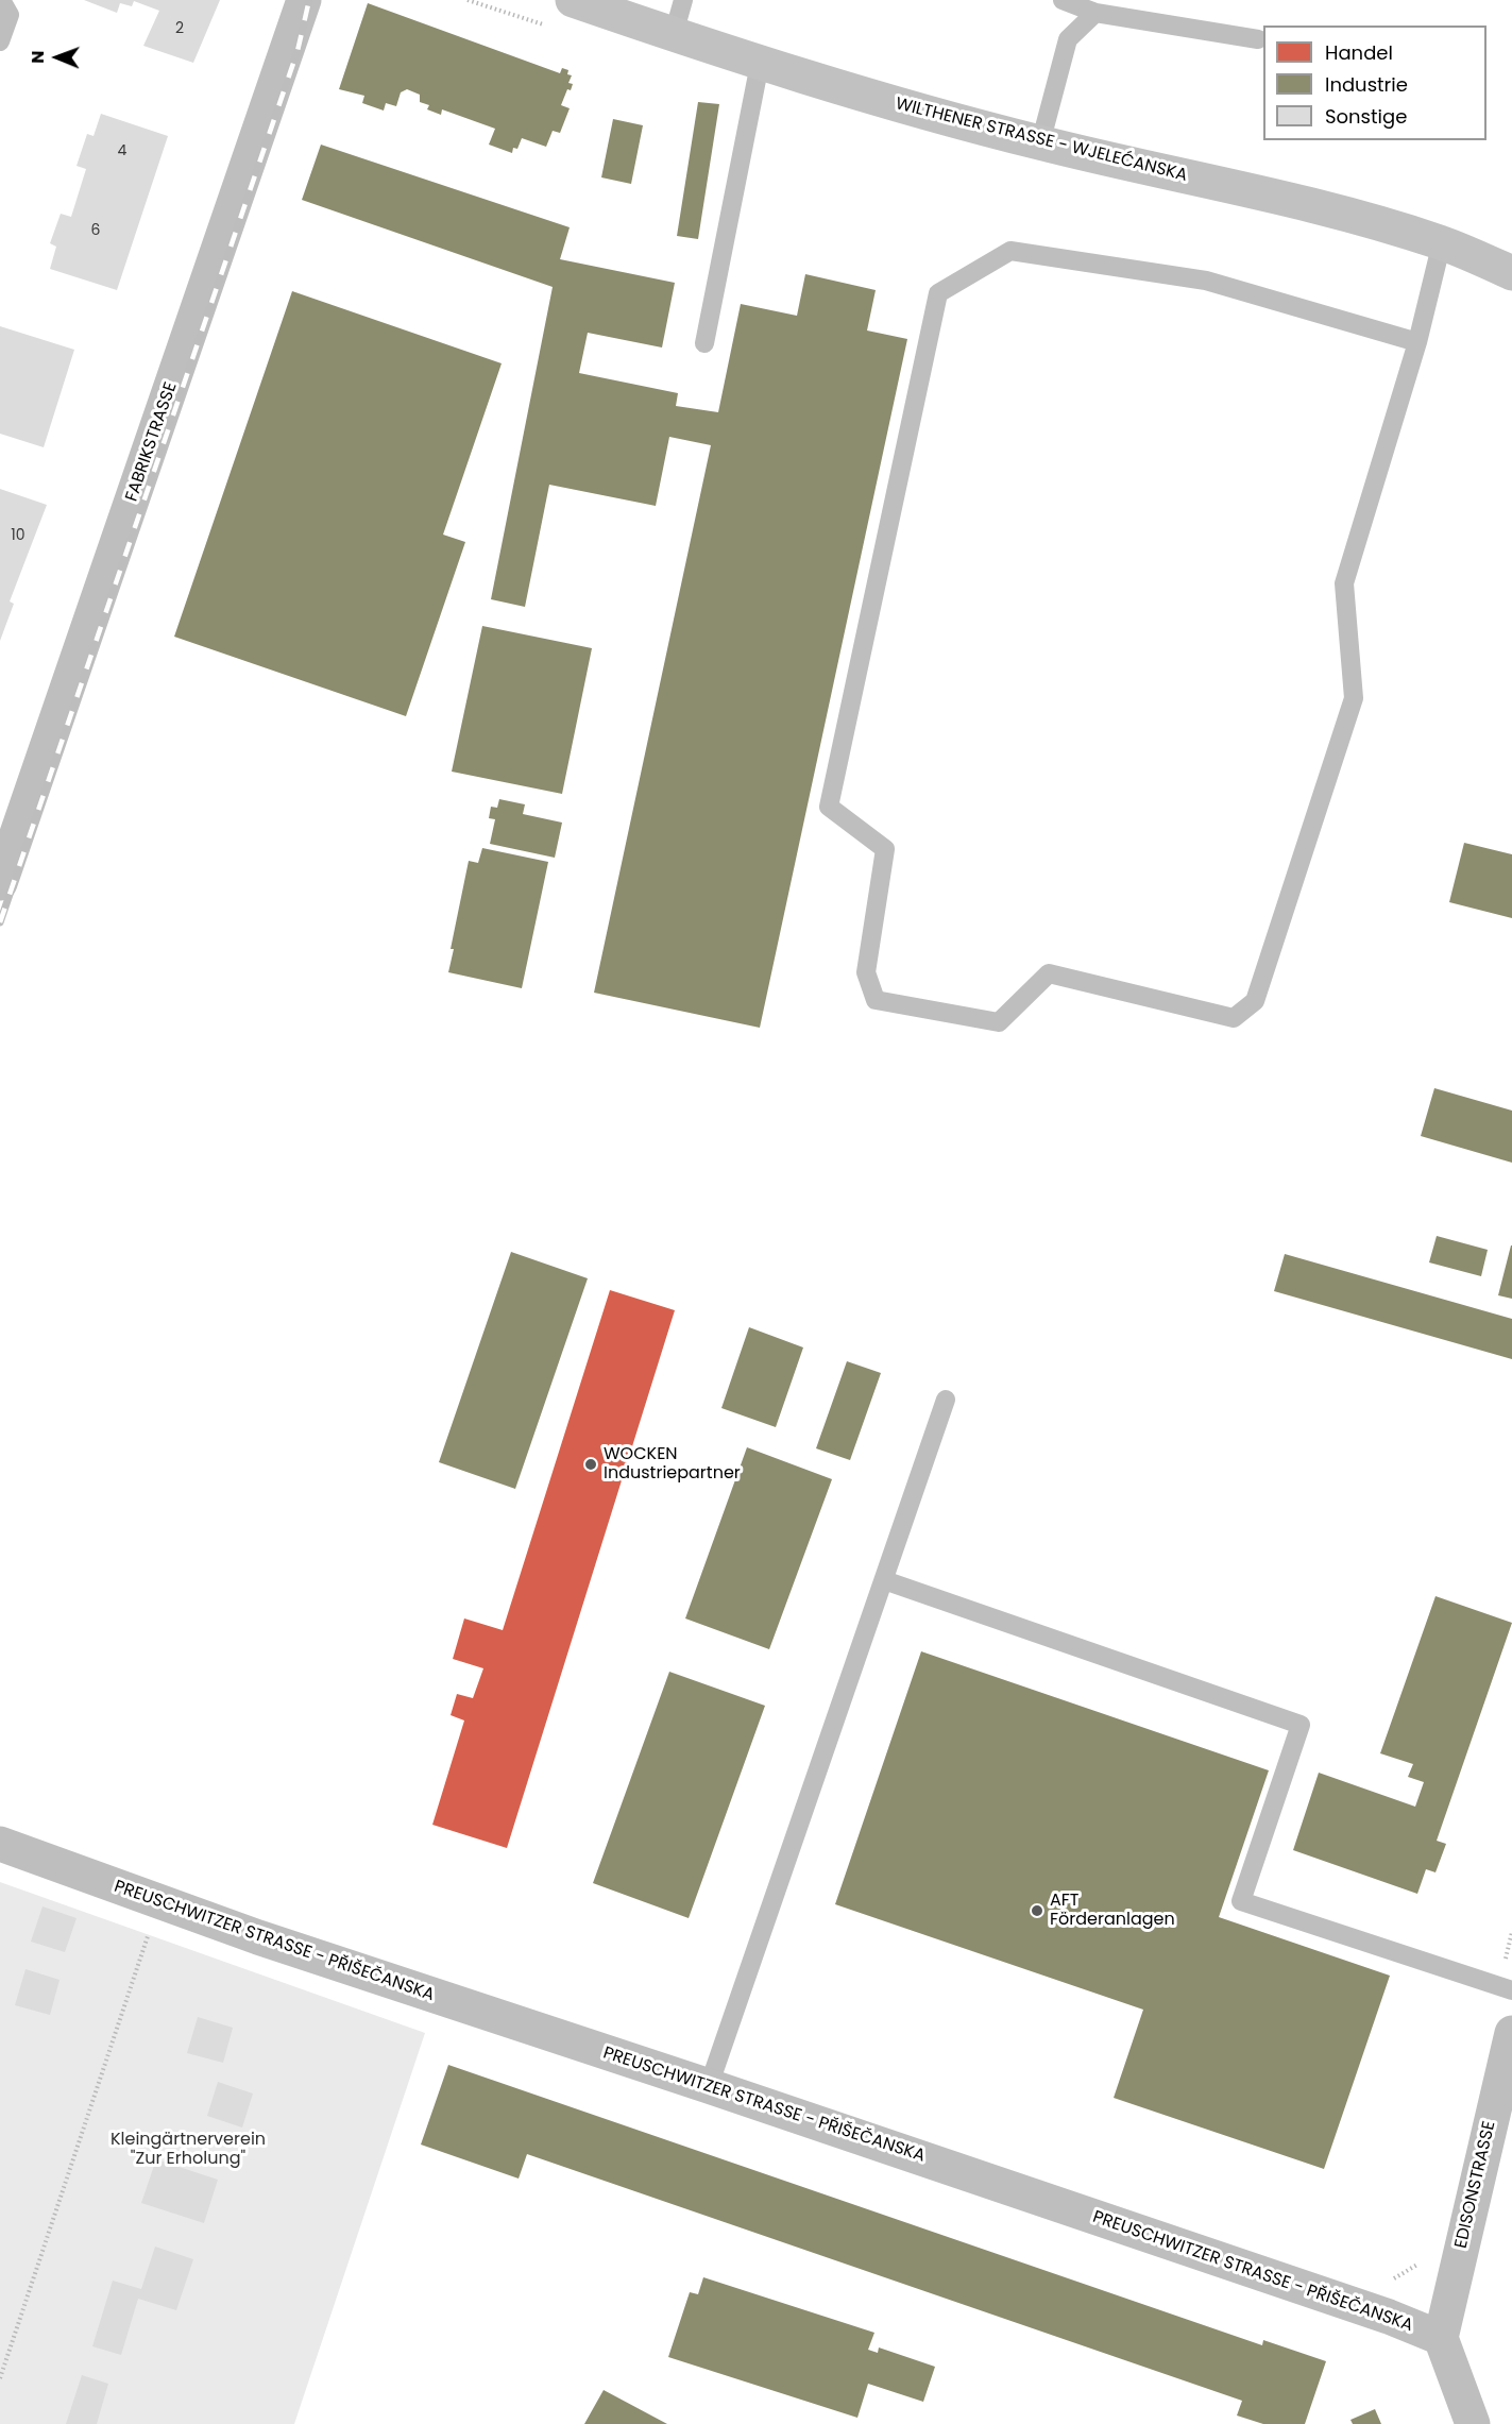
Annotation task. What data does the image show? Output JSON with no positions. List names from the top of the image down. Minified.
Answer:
{"streets":{"main road":["WILTHENER STRASSE - WJELEĆANSKA"],"street":["FABRIKSTRASSE","PREUSCHWITZER STRASSE - PŘIŠEČANSKA","EDISONSTRASSE"]},"crossings":[["PREUSCHWITZER STRASSE - PŘIŠEČANSKA","EDISONSTRASSE"]],"parks":["Kleingärtnerverein \"Zur Erholung\""],"places":["WOCKEN Industriepartner","AFT Förderanlagen"],"house_numbers":["2","4","6","10"],"legend":["Handel","Industrie","Sonstige"],"north":"left"}
